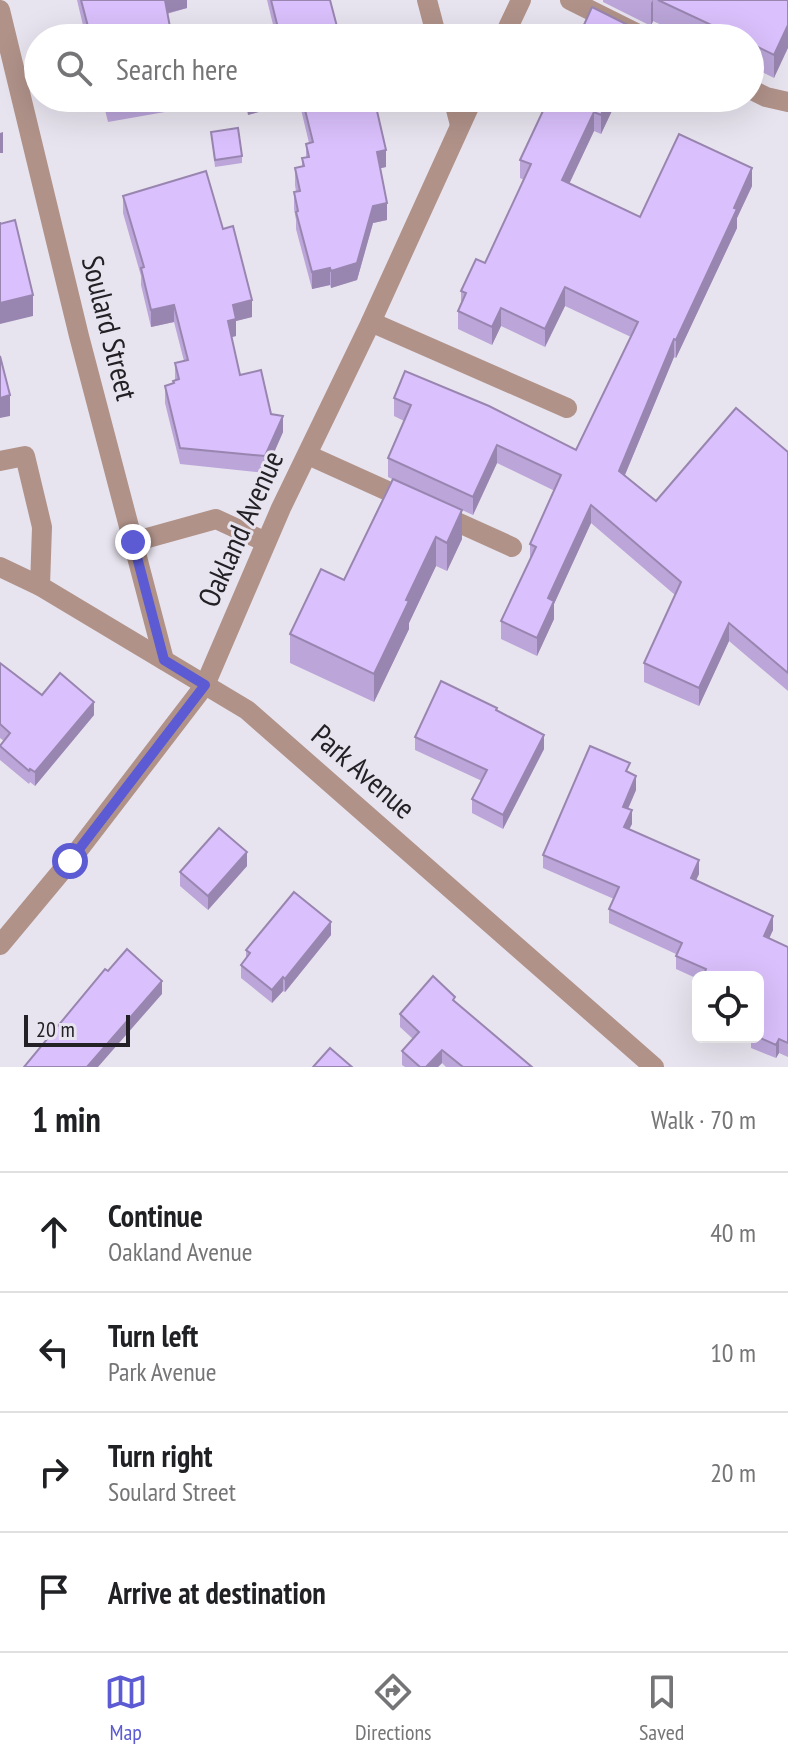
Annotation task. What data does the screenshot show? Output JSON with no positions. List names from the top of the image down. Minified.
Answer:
{"streets":{"street":["Soulard Street","Oakland Avenue","Park Avenue"]},"crossings":[["Soulard Street","Park Avenue"],["Oakland Avenue","Park Avenue"]],"scale_bar":"20 m","page":{"search":"Search here","scale":"20 m","heading":["1 min","Walk · 70 m"],"list":[["Continue","Oakland Avenue","40 m"],["Turn left","Park Avenue","10 m"],["Turn right","Soulard Street","20 m"],"Arrive at destination"],"nav":["Map","Directions","Saved"]}}
